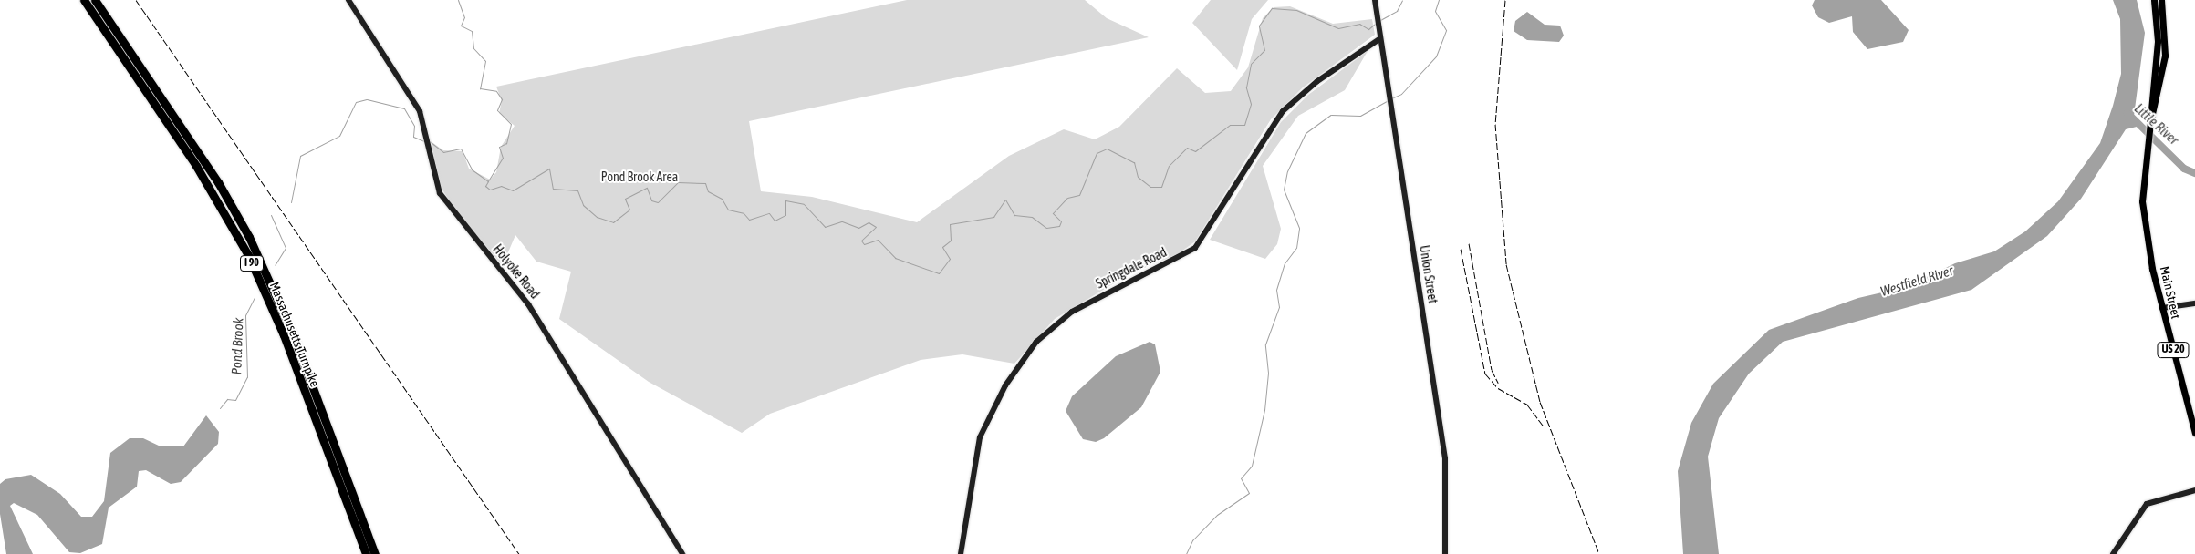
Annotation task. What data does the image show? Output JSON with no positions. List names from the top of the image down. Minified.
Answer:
{"streets":{"highway":["I 90","Massachusetts Turnpike"],"main road":["Main Street","US 20"],"street":["Springdale Road","Holyoke Road","Union Street"]},"crossings":[["Springdale Road","Union Street"],["Main Street","US 20"]],"water":["Little River","Westfield River","Pond Brook"],"parks":["Pond Brook Area"]}
